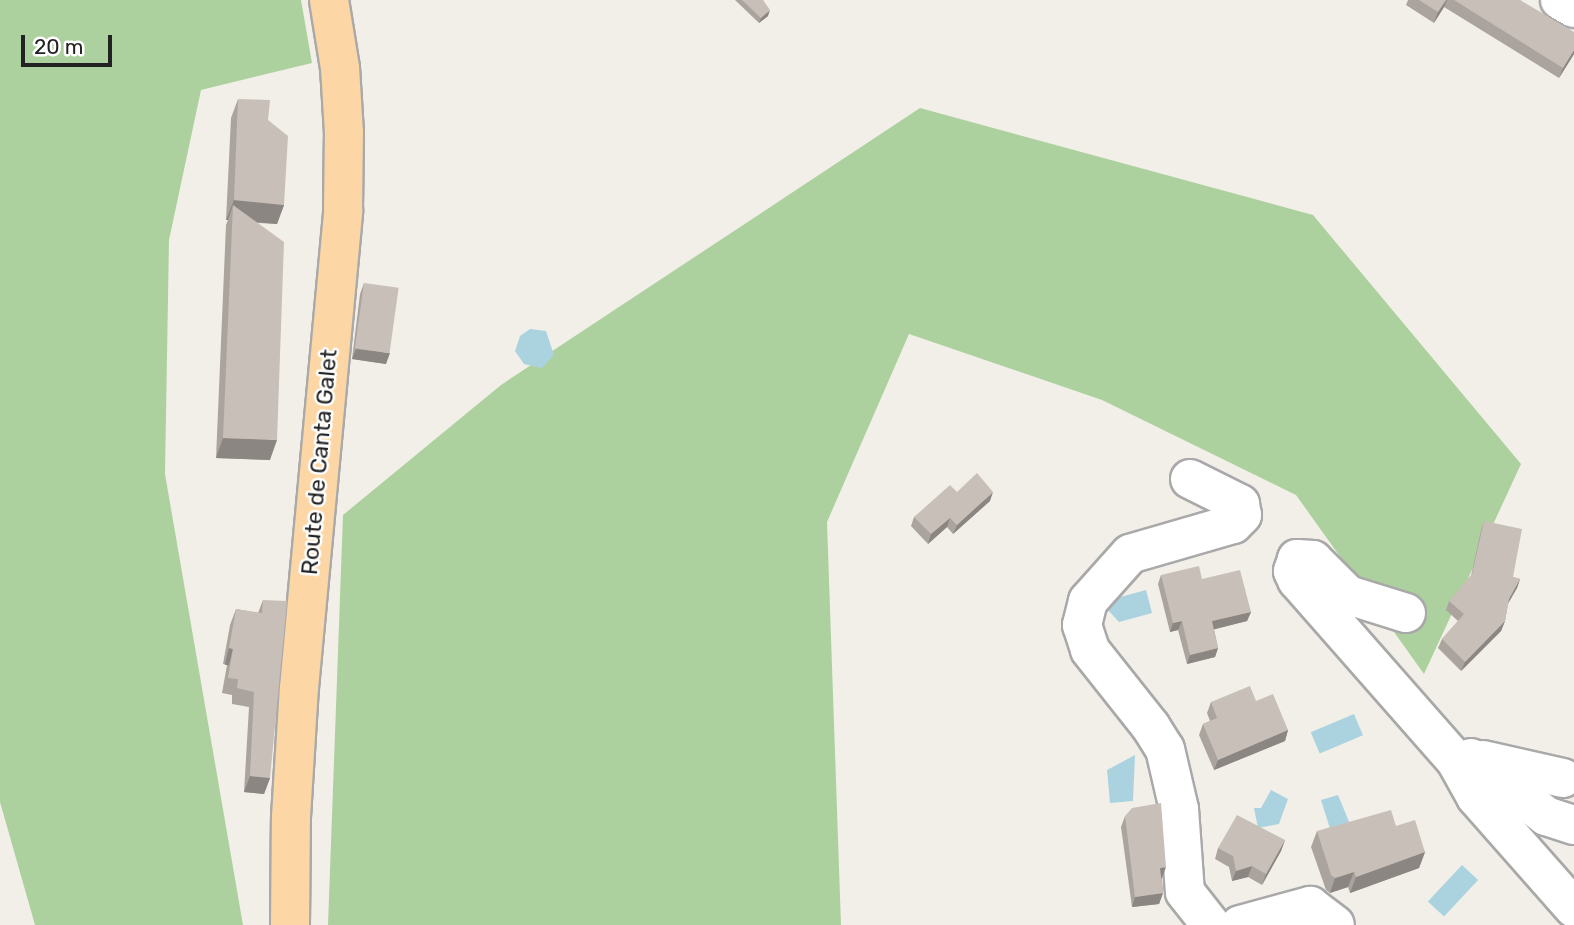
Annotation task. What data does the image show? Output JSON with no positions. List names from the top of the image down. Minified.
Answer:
{"streets":{"main road":["Route de Canta Galet"]},"scale_bar":"20 m"}
